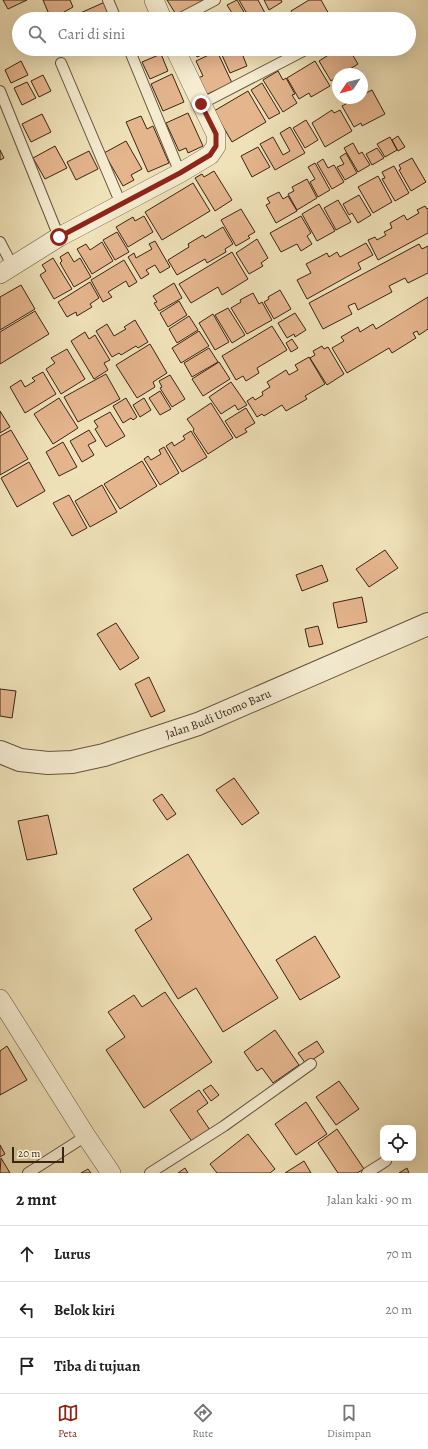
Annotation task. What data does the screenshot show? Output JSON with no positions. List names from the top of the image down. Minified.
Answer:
{"streets":{"street":["Jalan Budi Utomo Baru"]},"scale_bar":"20 m","north":"bottom left","page":{"search":"Cari di sini","scale":"20 m","heading":["2 mnt","Jalan kaki · 90 m"],"list":[["Lurus","70 m"],["Belok kiri","20 m"],"Tiba di tujuan"],"nav":["Peta","Rute","Disimpan"]}}
